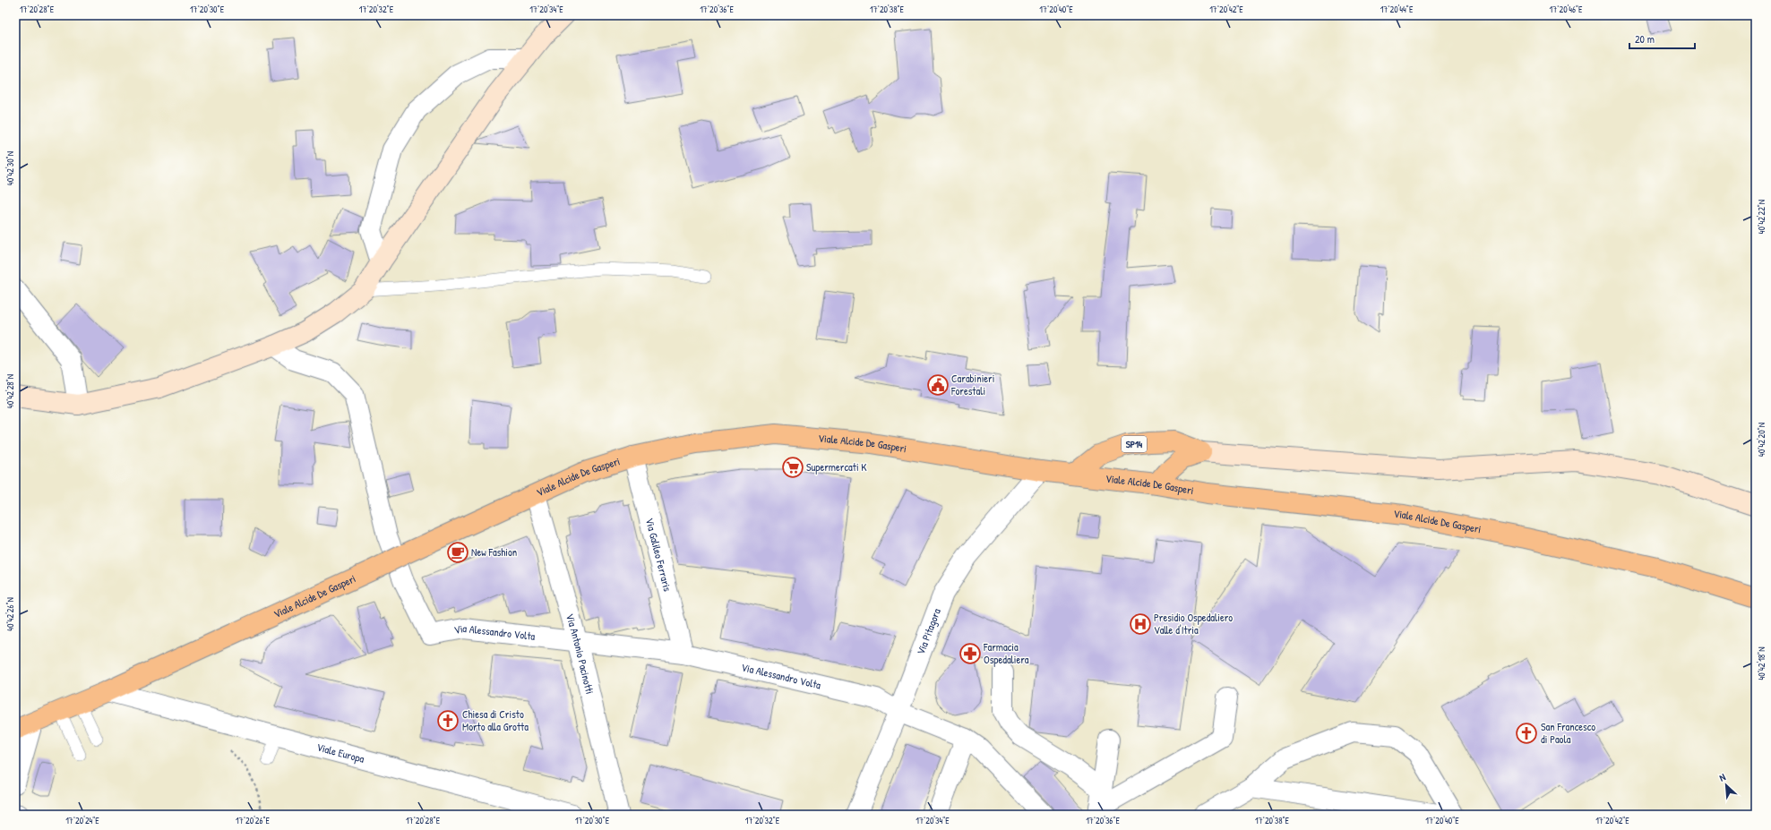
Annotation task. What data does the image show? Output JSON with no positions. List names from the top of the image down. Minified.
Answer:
{"streets":{"main road":["Viale Alcide De Gasperi","SP14"],"street":["Via Galileo Ferraris","Via Pitagora","Via Alessandro Volta","Via Antonio Pacinotti","Viale Europa"]},"crossings":[["Viale Alcide De Gasperi","SP14"],["Viale Alcide De Gasperi","Via Galileo Ferraris"],["Viale Alcide De Gasperi","Via Pitagora"],["Viale Alcide De Gasperi","Via Antonio Pacinotti"],["Viale Alcide De Gasperi","Viale Europa"],["Via Galileo Ferraris","Via Alessandro Volta"],["Via Pitagora","Via Alessandro Volta"],["Via Alessandro Volta","Via Antonio Pacinotti"]],"places":{"public building":["Carabinieri Forestali"],"supermarket":["Supermercati K"],"cafe":["New Fashion"],"hospital":["Presidio Ospedaliero Valle d'Itria"],"pharmacy":["Farmacia Ospedaliera"],"church":["Chiesa di Cristo Morto alla Grotta","San Francesco di Paola"]},"scale_bar":"20 m","north":"top left","coordinates":["17°20'28\"E","17°20'30\"E","17°20'32\"E","17°20'34\"E","17°20'36\"E","17°20'38\"E","17°20'40\"E","17°20'42\"E","17°20'44\"E","17°20'46\"E","40°42'30\"N","40°42'22\"N","40°42'28\"N","40°42'20\"N","40°42'26\"N","40°42'18\"N","17°20'24\"E","17°20'26\"E"]}
